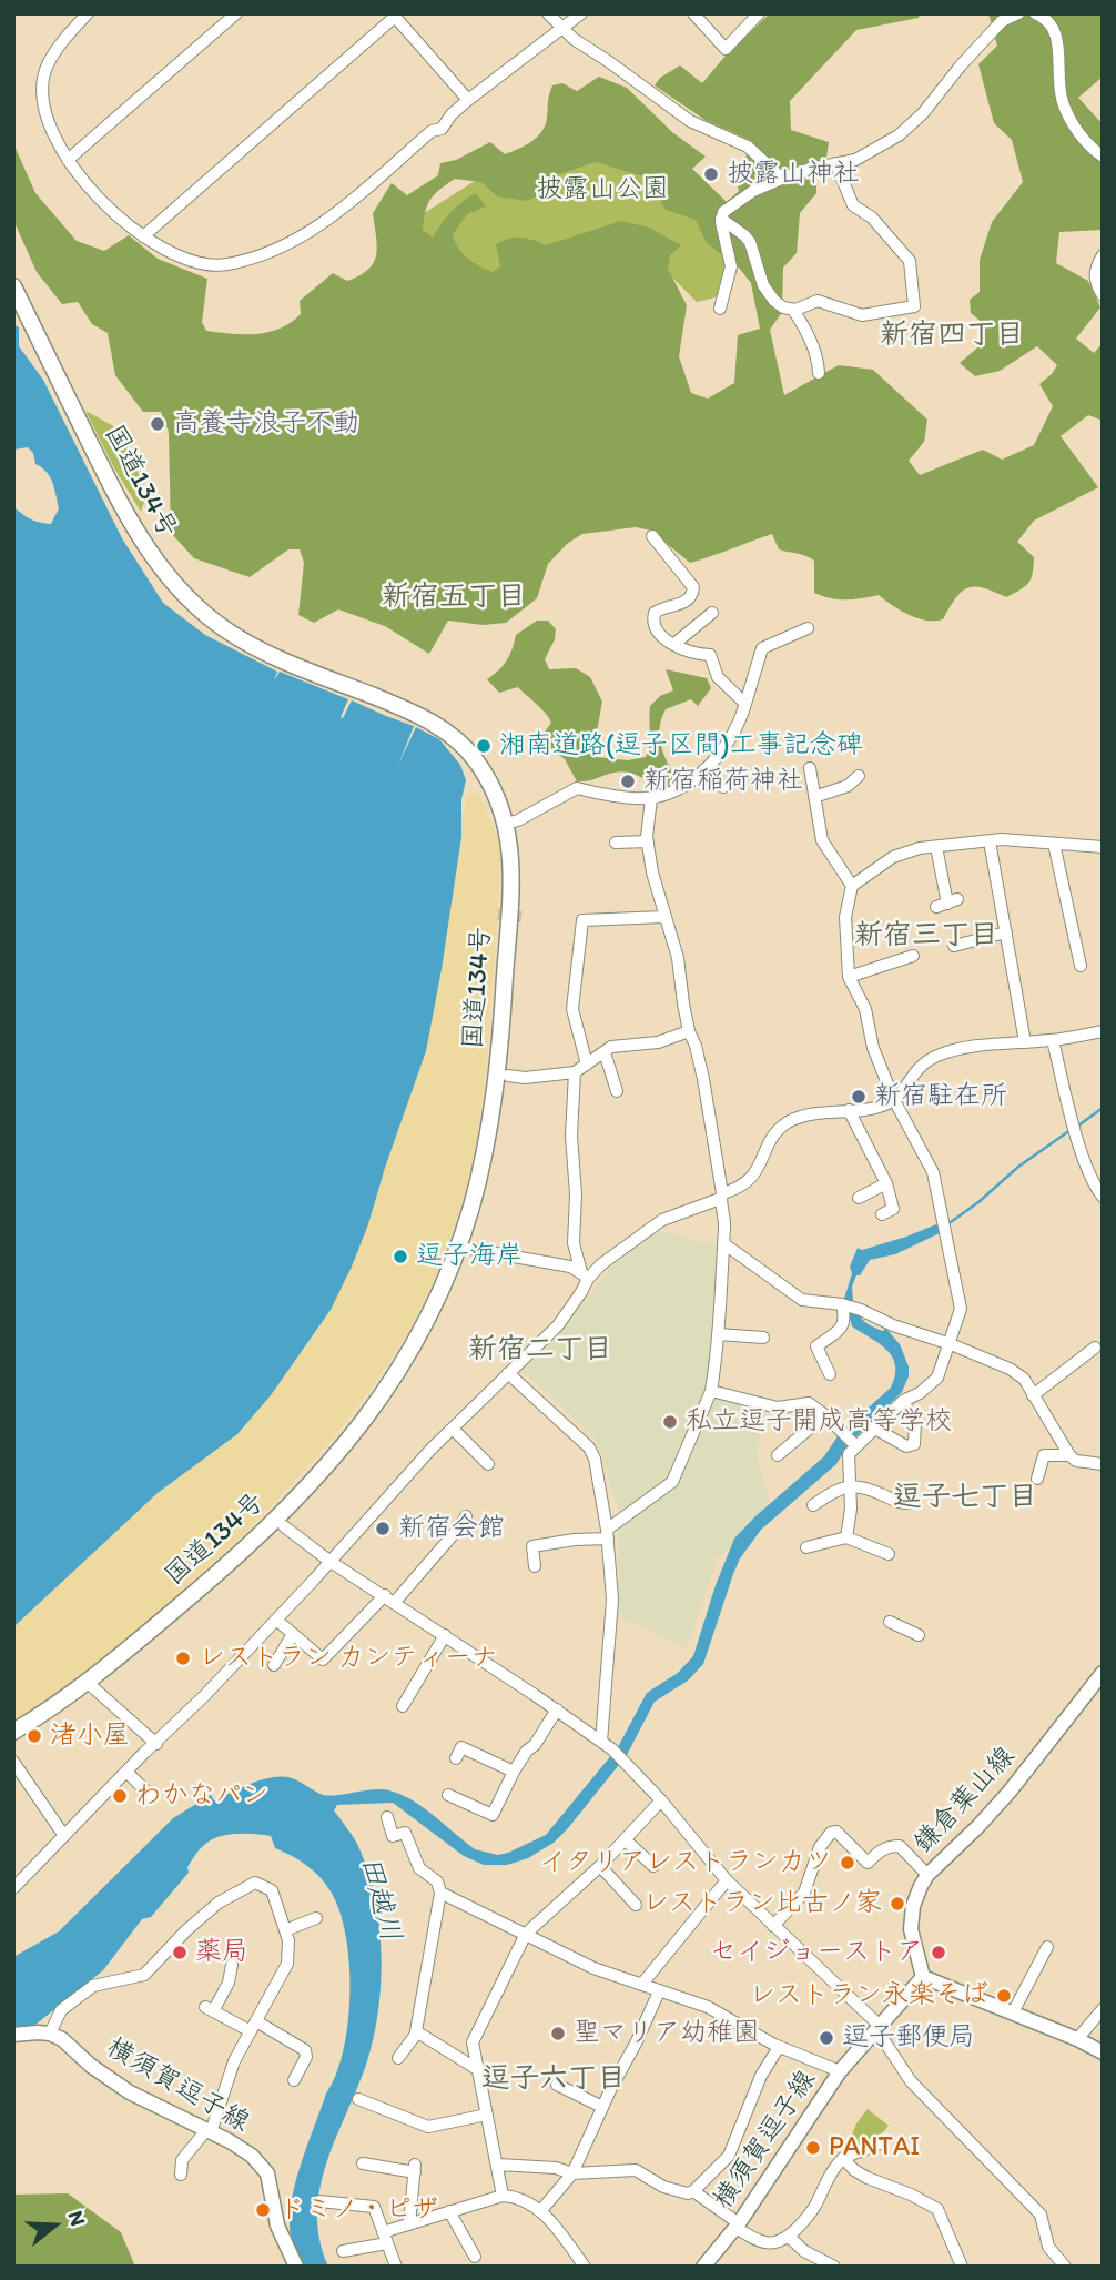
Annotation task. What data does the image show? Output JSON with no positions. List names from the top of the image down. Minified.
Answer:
{"streets":{"highway":["国道134号"],"main road":["鎌倉葉山線","横須賀逗子線"]},"crossings":[["鎌倉葉山線","横須賀逗子線"]],"districts":["新宿四丁目","新宿五丁目","新宿三丁目","新宿二丁目","逗子七丁目","逗子六丁目"],"water":["田越川"],"parks":["披露山公園"],"places":["披露山神社","高養寺浪子不動","湘南道路(逗子区間)工事記念碑","新宿稲荷神社","新宿駐在所","逗子海岸","私立逗子開成高等学校","新宿会館","レストラン カンティーナ","渚小屋","わかなパン","イタリアレストランカツ","レストラン比古ノ家","薬局","セイジョーストア","レストラン永楽そば","聖マリア幼稚園","逗子郵便局","PANTAI","ドミノ・ピザ"],"north":"right"}
